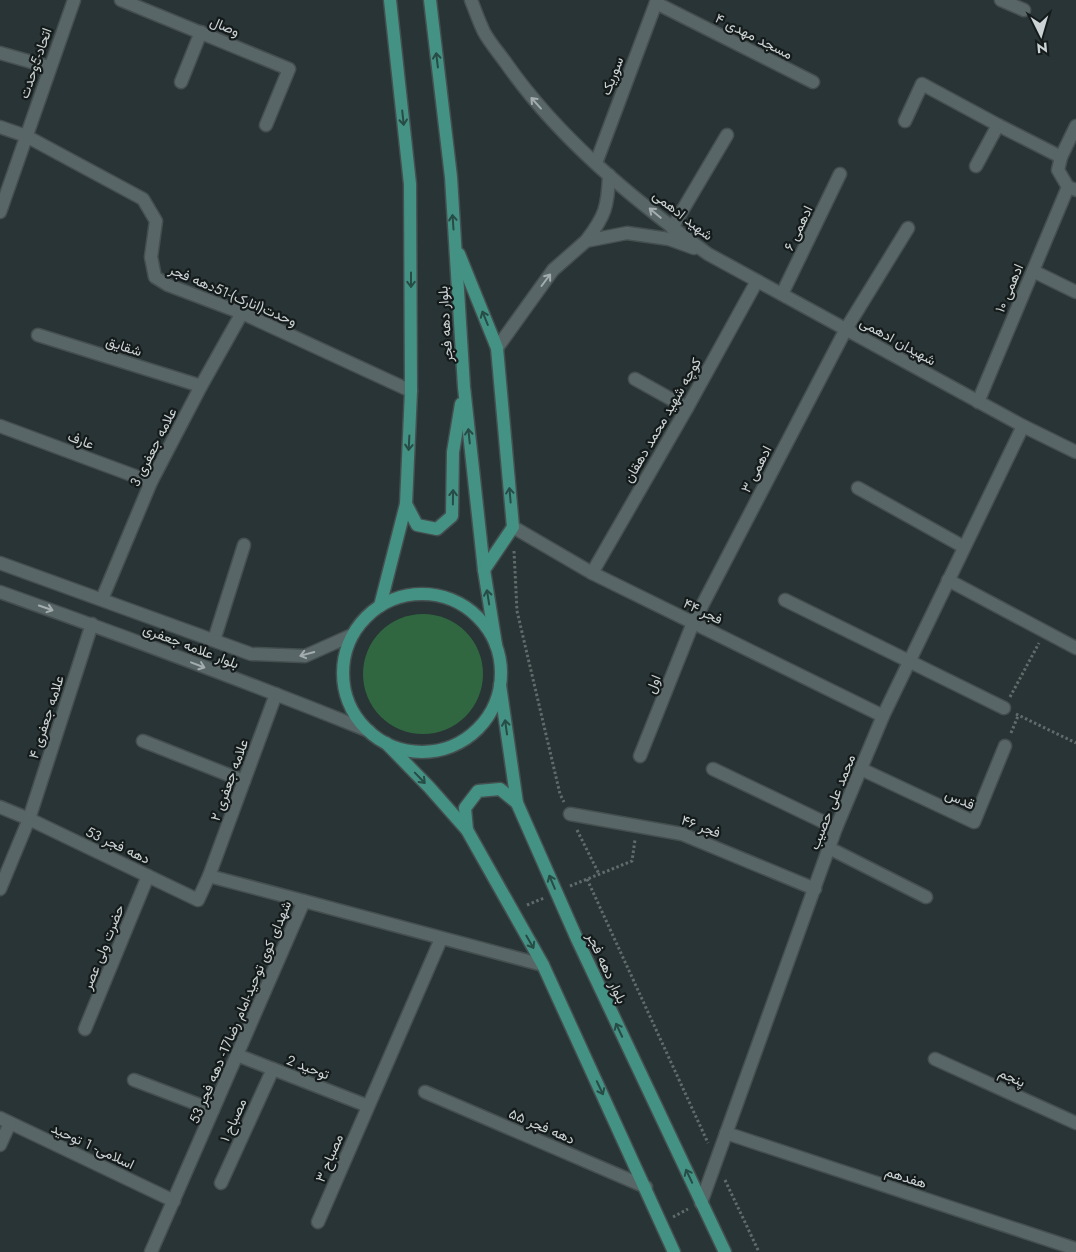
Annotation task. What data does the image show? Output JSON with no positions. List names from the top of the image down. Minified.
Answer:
{"streets":{"main road":["بلوار دهه فجر"],"street":["وصال","مسجد مهدی ۴","اتحاد-5وحدت","سوریک","شهید ادهمی","ادهمی ۶","ادهمی ۱۰","وحدت(انارک)-51دهه فجر","شهیدان ادهمی","شقایق","کوچه شهید محمد دهقان","عارف","علامه جعفری 3","ادهمی ۳","فجر ۴۴","بلوار علامه جعفری","اول","علامه جعفری ۴","علامه جعفری ۲","قدس","محمد علی حصیب","فجر ۴۶","دهه فجر 53","حضرت ولی عصر","شهدای کوی توحید-امام رضا17- دهه فجر 53","توحید 2","پنجم","مصباح ۱","دهه فجر ۵۵","اسلامی- 1 توحید","مصباح ۳","هفدهم"]},"crossings":[["مسجد مهدی ۴","سوریک"],["اتحاد-5وحدت","وحدت(انارک)-51دهه فجر"],["سوریک","شهید ادهمی"],["شهید ادهمی","شهیدان ادهمی"],["ادهمی ۶","شهیدان ادهمی"],["ادهمی ۱۰","شهیدان ادهمی"],["وحدت(انارک)-51دهه فجر","علامه جعفری 3"],["بلوار دهه فجر","بلوار علامه جعفری"],["بلوار دهه فجر","محمد علی حصیب"],["شهیدان ادهمی","کوچه شهید محمد دهقان"],["شهیدان ادهمی","ادهمی ۳"],["شهیدان ادهمی","محمد علی حصیب"],["شقایق","علامه جعفری 3"],["کوچه شهید محمد دهقان","فجر ۴۴"],["عارف","علامه جعفری 3"],["علامه جعفری 3","بلوار علامه جعفری"],["ادهمی ۳","فجر ۴۴"],["ادهمی ۳","اول"],["فجر ۴۴","اول"],["فجر ۴۴","محمد علی حصیب"],["بلوار علامه جعفری","علامه جعفری ۴"],["بلوار علامه جعفری","علامه جعفری ۲"],["علامه جعفری ۴","دهه فجر 53"],["علامه جعفری ۲","دهه فجر 53"],["قدس","محمد علی حصیب"],["محمد علی حصیب","فجر ۴۶"],["محمد علی حصیب","هفدهم"],["دهه فجر 53","حضرت ولی عصر"],["شهدای کوی توحید-امام رضا17- دهه فجر 53","توحید 2"],["شهدای کوی توحید-امام رضا17- دهه فجر 53","اسلامی- 1 توحید"],["شهدای کوی توحید-امام رضا17- دهه فجر 53","مصباح ۳"],["توحید 2","مصباح ۱"],["توحید 2","مصباح ۳"]],"one_way":["شهید ادهمی"],"north":"bottom"}
